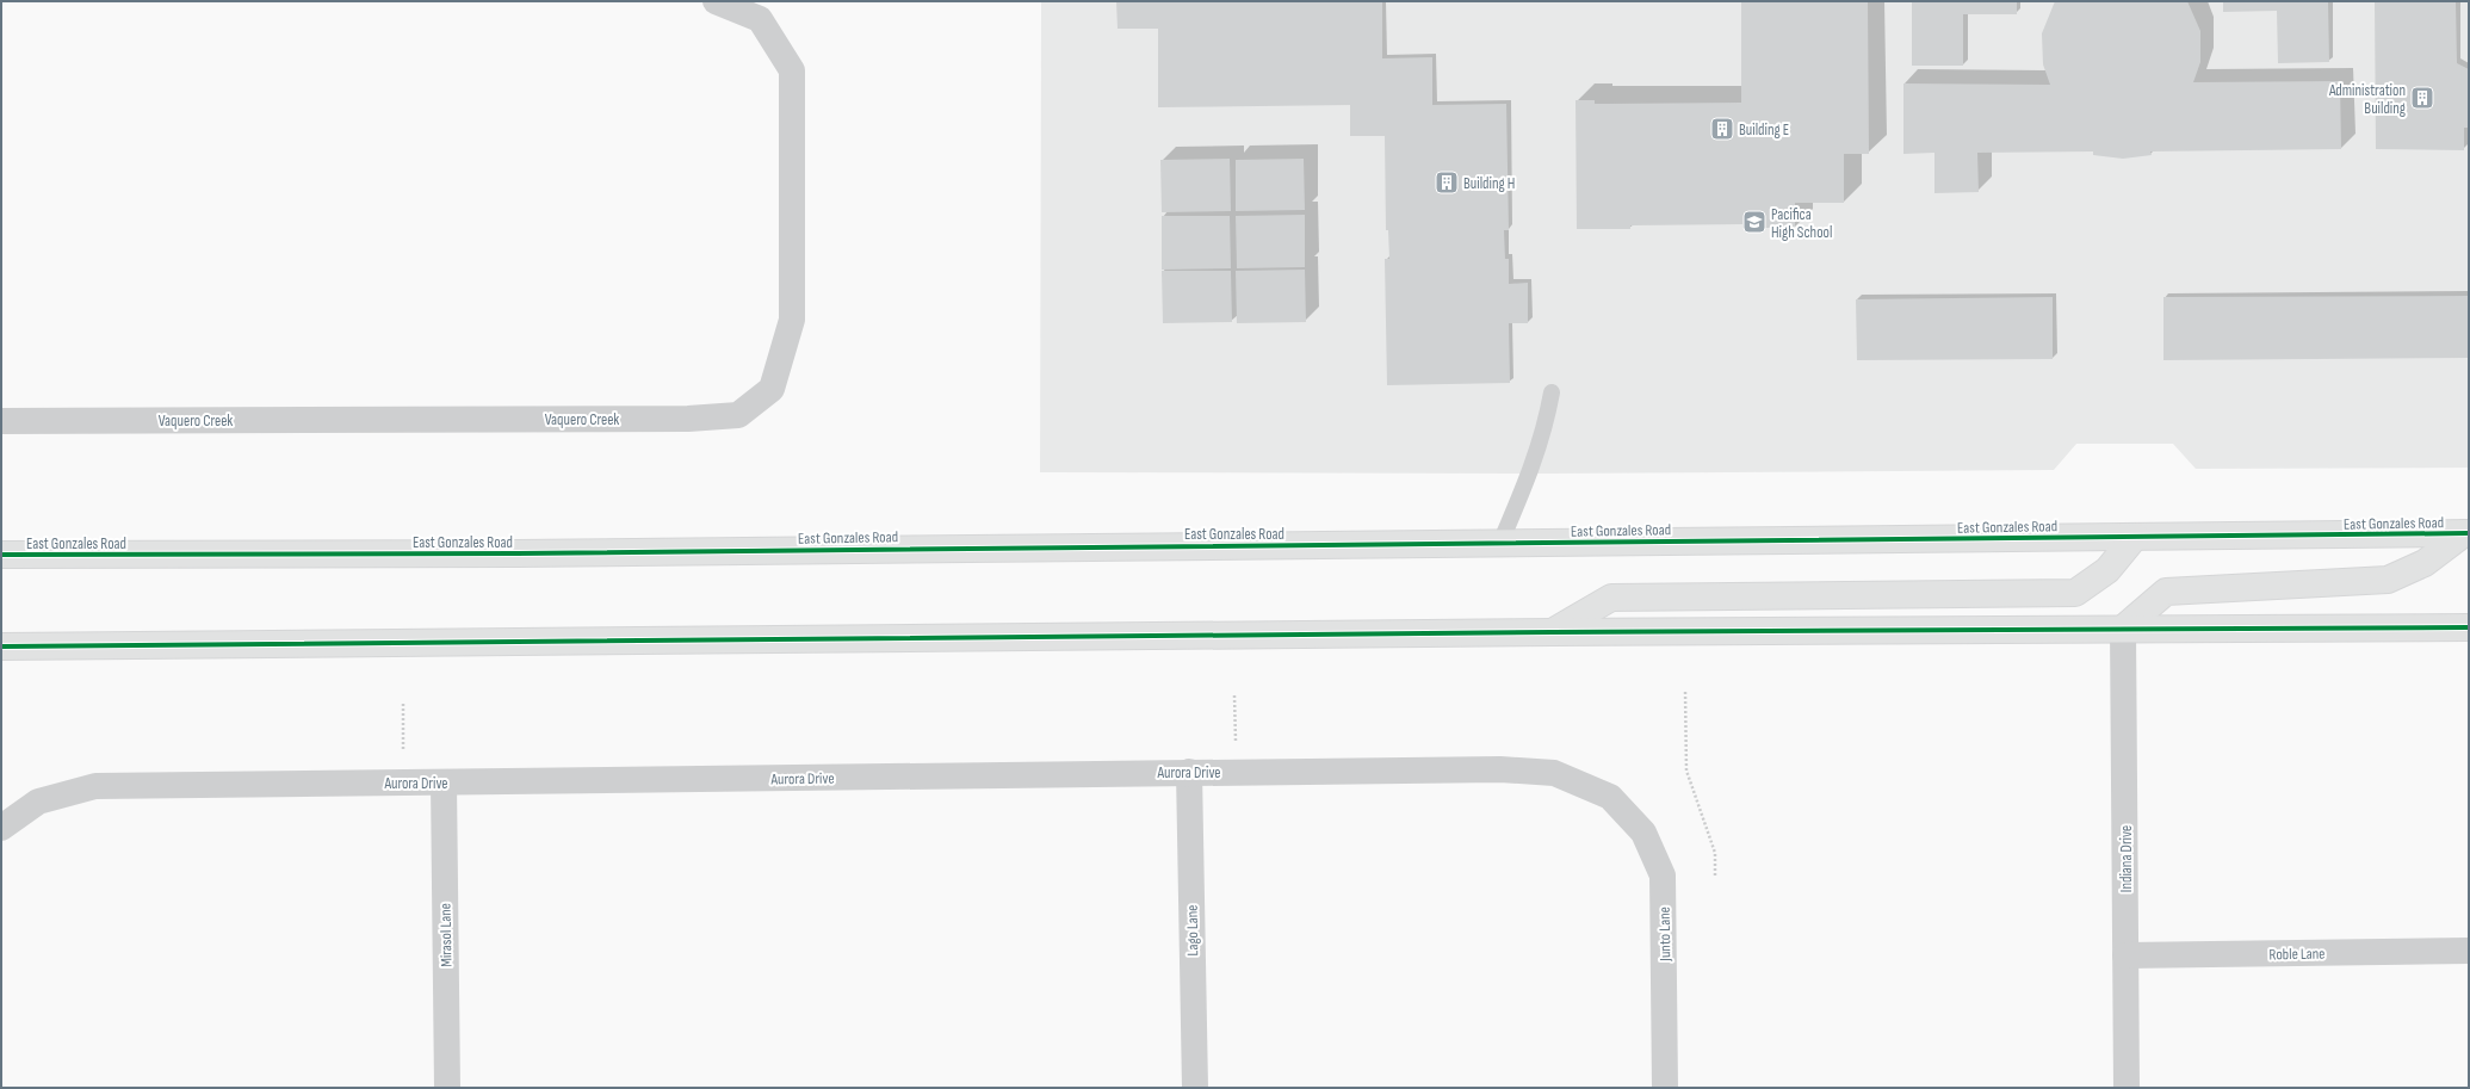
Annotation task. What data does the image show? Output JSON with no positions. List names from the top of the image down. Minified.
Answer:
{"streets":{"main road":["East Gonzales Road"],"street":["Vaquero Creek","Aurora Drive","Indiana Drive","Lago Lane","Junto Lane","Mirasol Lane","Roble Lane"]},"crossings":[["Aurora Drive","Lago Lane"],["Aurora Drive","Junto Lane"],["Aurora Drive","Mirasol Lane"],["Indiana Drive","Roble Lane"]],"places":{"building":["Administration Building","Building E","Building H"],"school or university":["Pacifica High School"]}}
